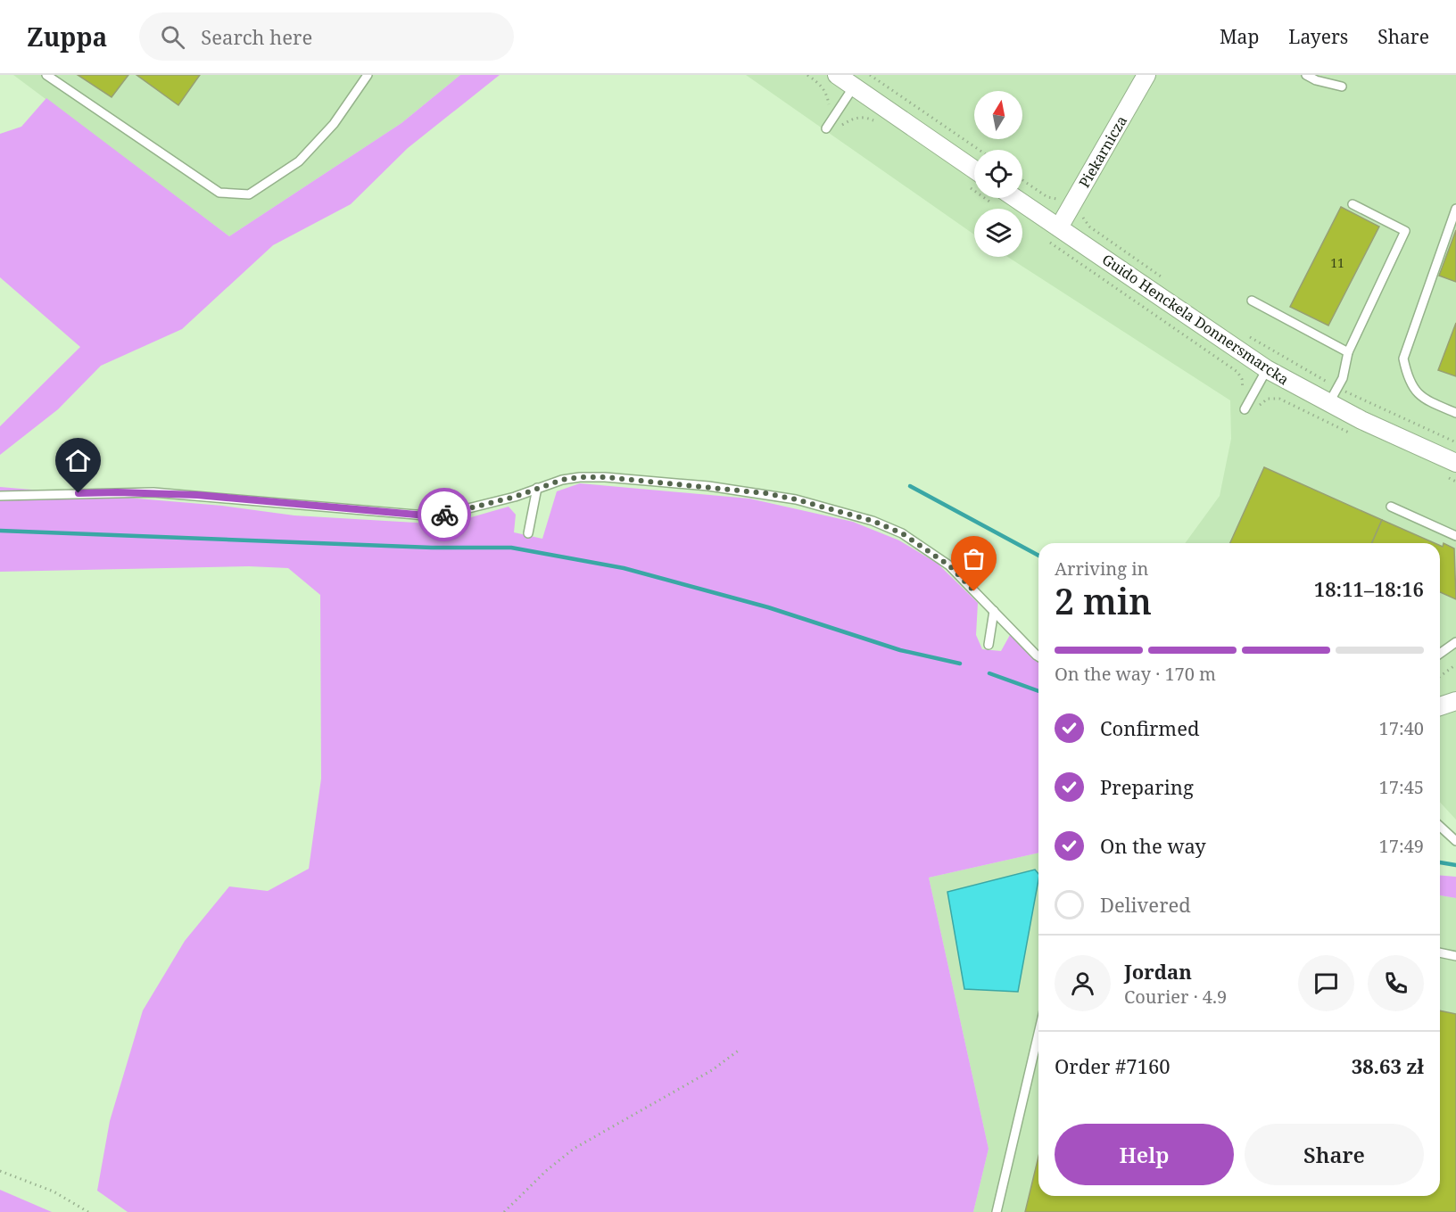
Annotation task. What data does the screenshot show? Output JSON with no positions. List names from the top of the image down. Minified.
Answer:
{"streets":{"street":["Piekarnicza","Guido Henckela Donnersmarcka"]},"crossings":[["Piekarnicza","Guido Henckela Donnersmarcka"]],"house_numbers":["11"],"north":"top","page":{"header":"Zuppa","search":"Search here","nav":["Map","Layers","Share"],"heading":["2 min","Arriving in","18:11–18:16"],"panel":["Jordan","Courier · 4.9","Order #7160","38.63 zł"],"bar":"On the way · 170 m","list":[["Confirmed","17:40"],["Preparing","17:45"],["On the way","17:49"],"Delivered"],"buttons":["Help","Share"]}}
